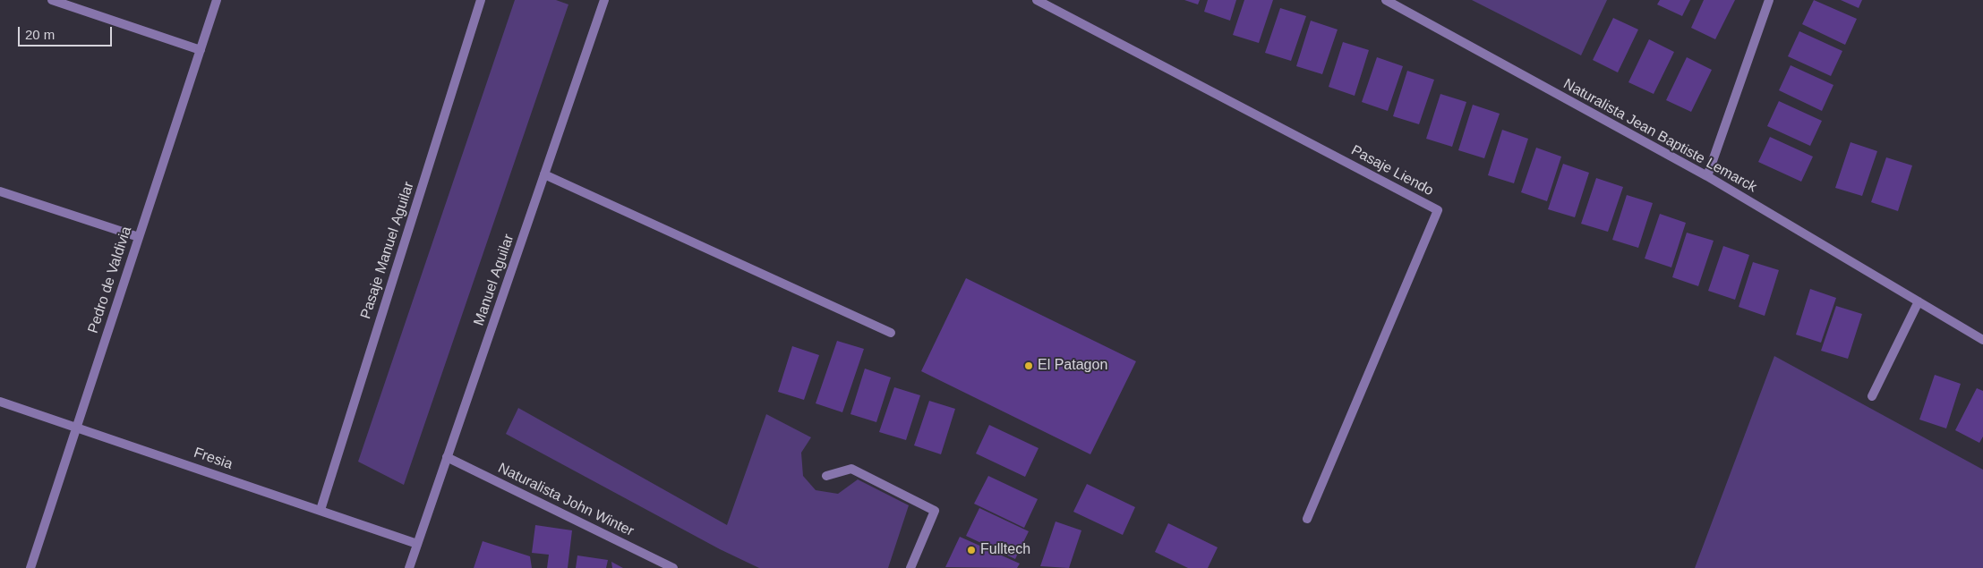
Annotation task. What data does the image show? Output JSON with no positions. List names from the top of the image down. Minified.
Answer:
{"streets":{"street":["Naturalista Jean Baptiste Lemarck","Pasaje Liendo","Pasaje Manuel Aguilar","Pedro de Valdivia","Manuel Aguilar","Fresia","Naturalista John Winter"]},"crossings":[["Pasaje Manuel Aguilar","Fresia"],["Pedro de Valdivia","Fresia"],["Manuel Aguilar","Fresia"],["Manuel Aguilar","Naturalista John Winter"]],"places":["El Patagon","Fulltech"],"scale_bar":"20 m"}
